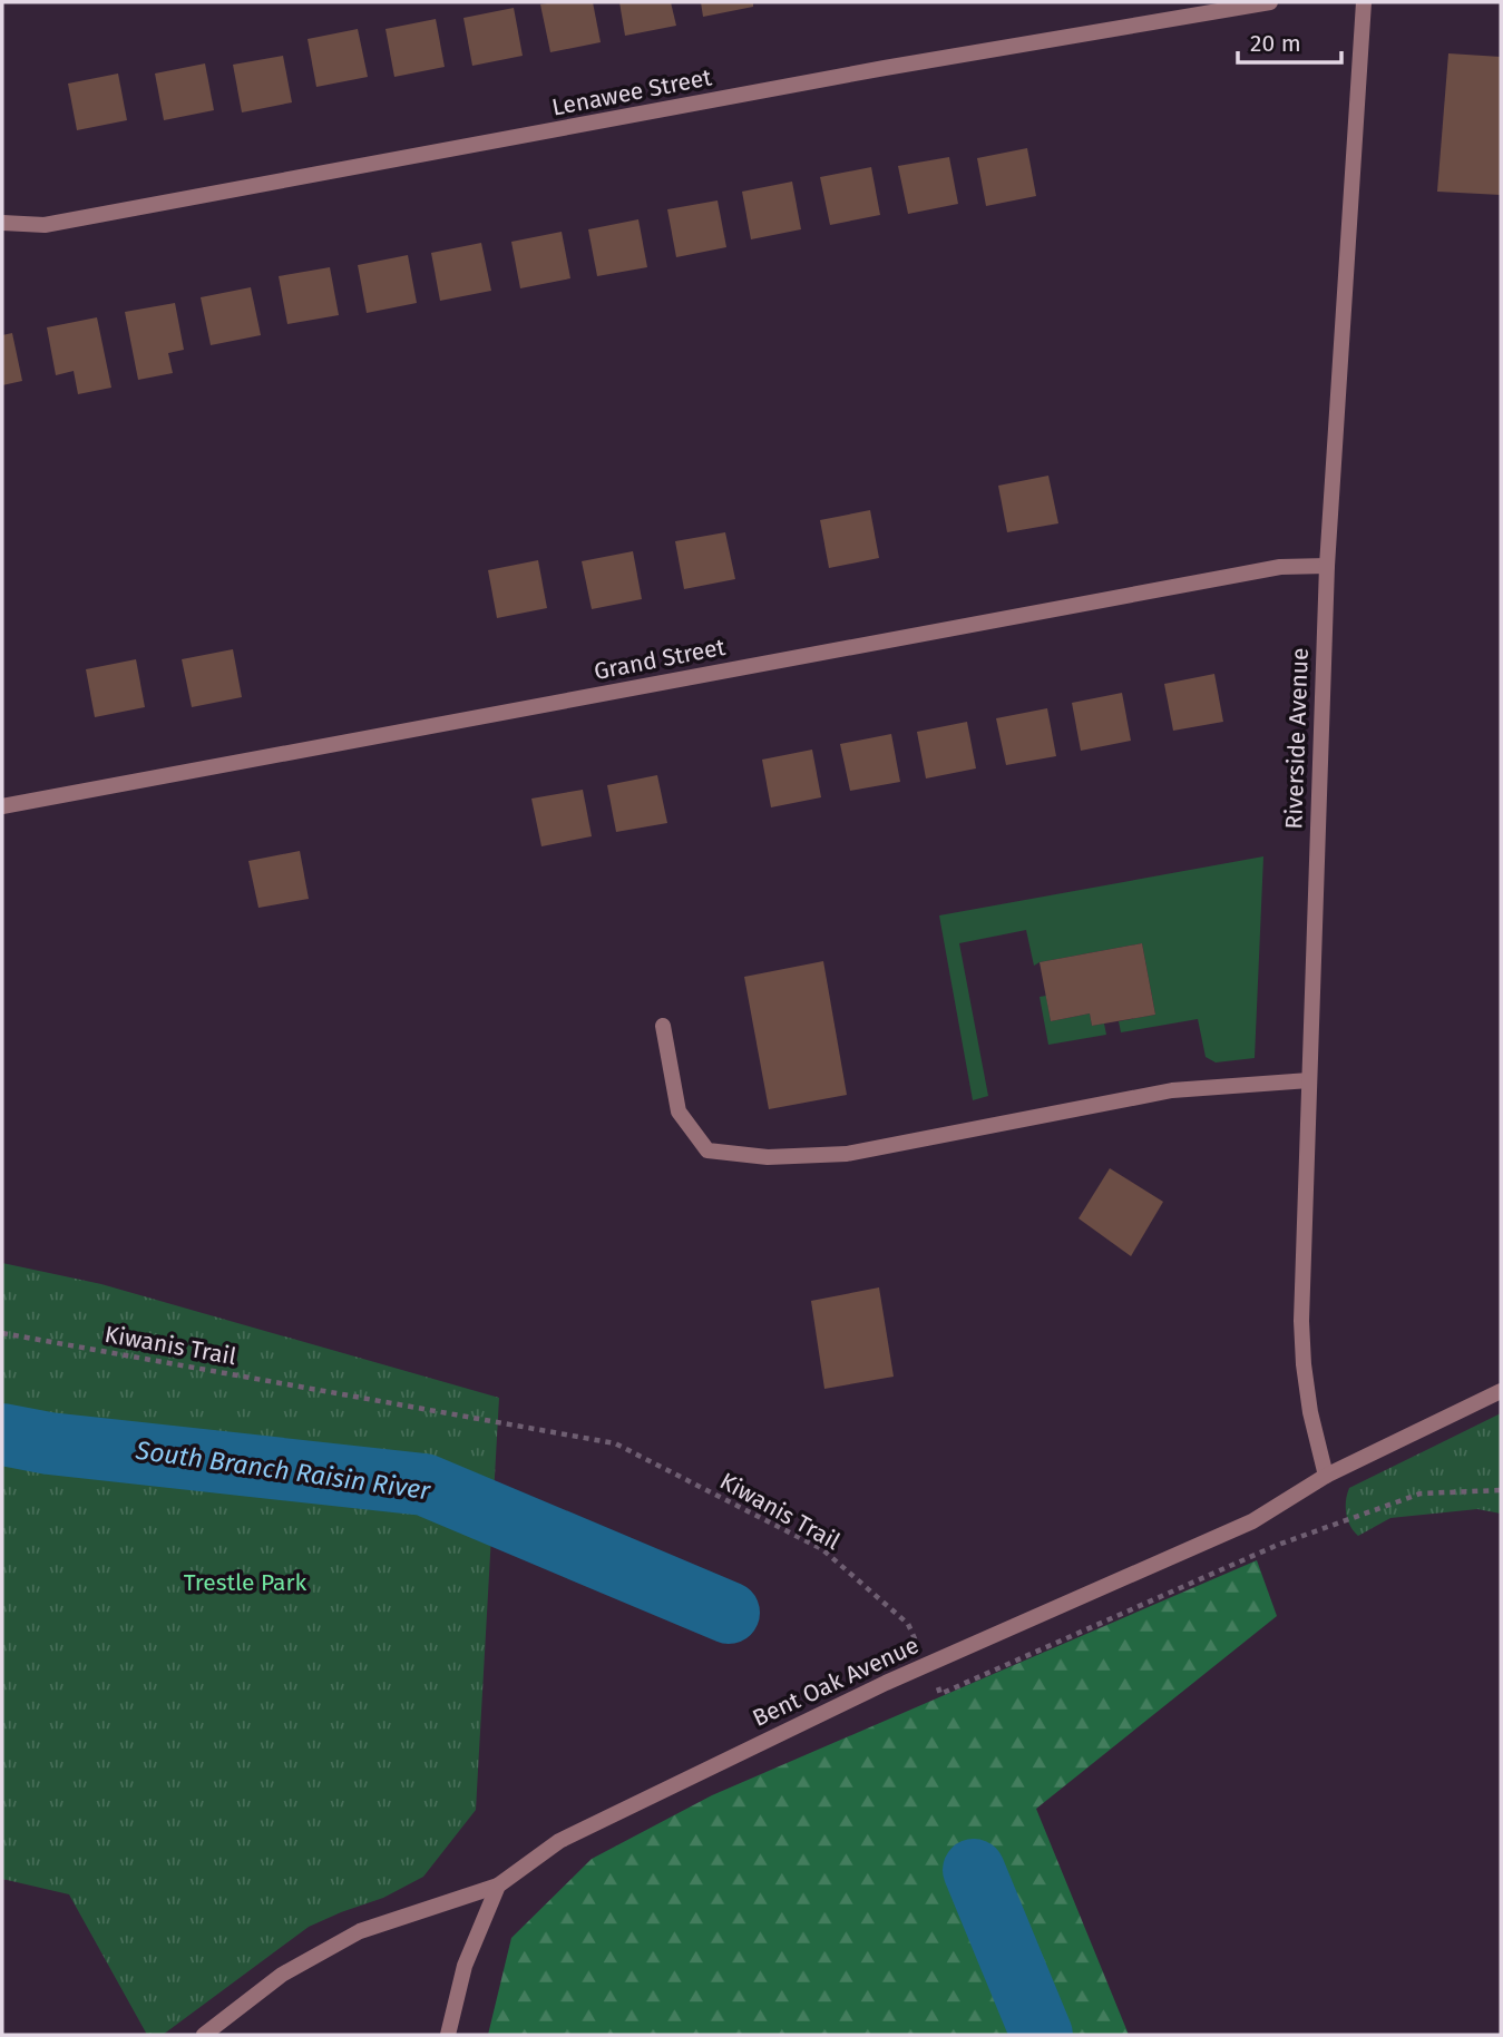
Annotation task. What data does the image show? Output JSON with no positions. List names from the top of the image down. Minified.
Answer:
{"streets":{"street":["Lenawee Street","Grand Street","Riverside Avenue","Bent Oak Avenue"],"path":["Kiwanis Trail"]},"crossings":[["Grand Street","Riverside Avenue"],["Riverside Avenue","Bent Oak Avenue"],["Kiwanis Trail","Bent Oak Avenue"]],"water":["South Branch Raisin River"],"parks":["Trestle Park"],"scale_bar":"20 m"}
